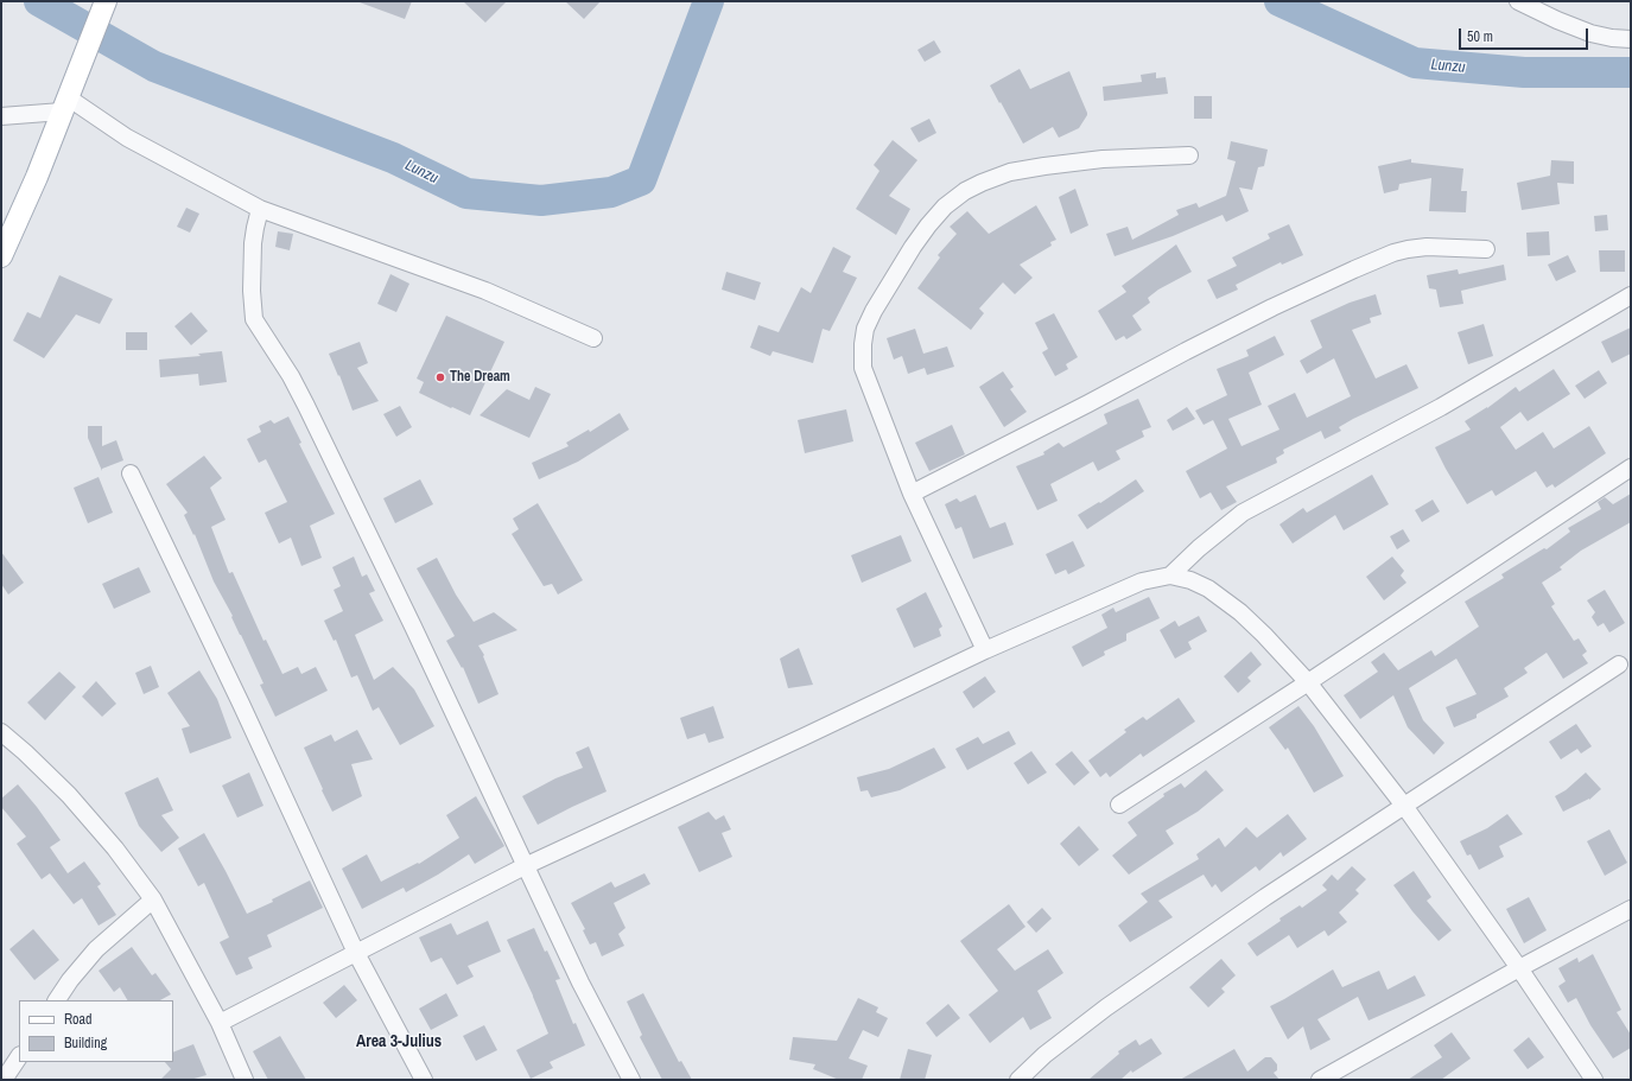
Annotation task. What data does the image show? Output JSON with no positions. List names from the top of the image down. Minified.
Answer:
{"districts":["Area 3-Julius"],"water":["Lunzu"],"places":["The Dream"],"legend":["Road","Building"],"scale_bar":"50 m"}
